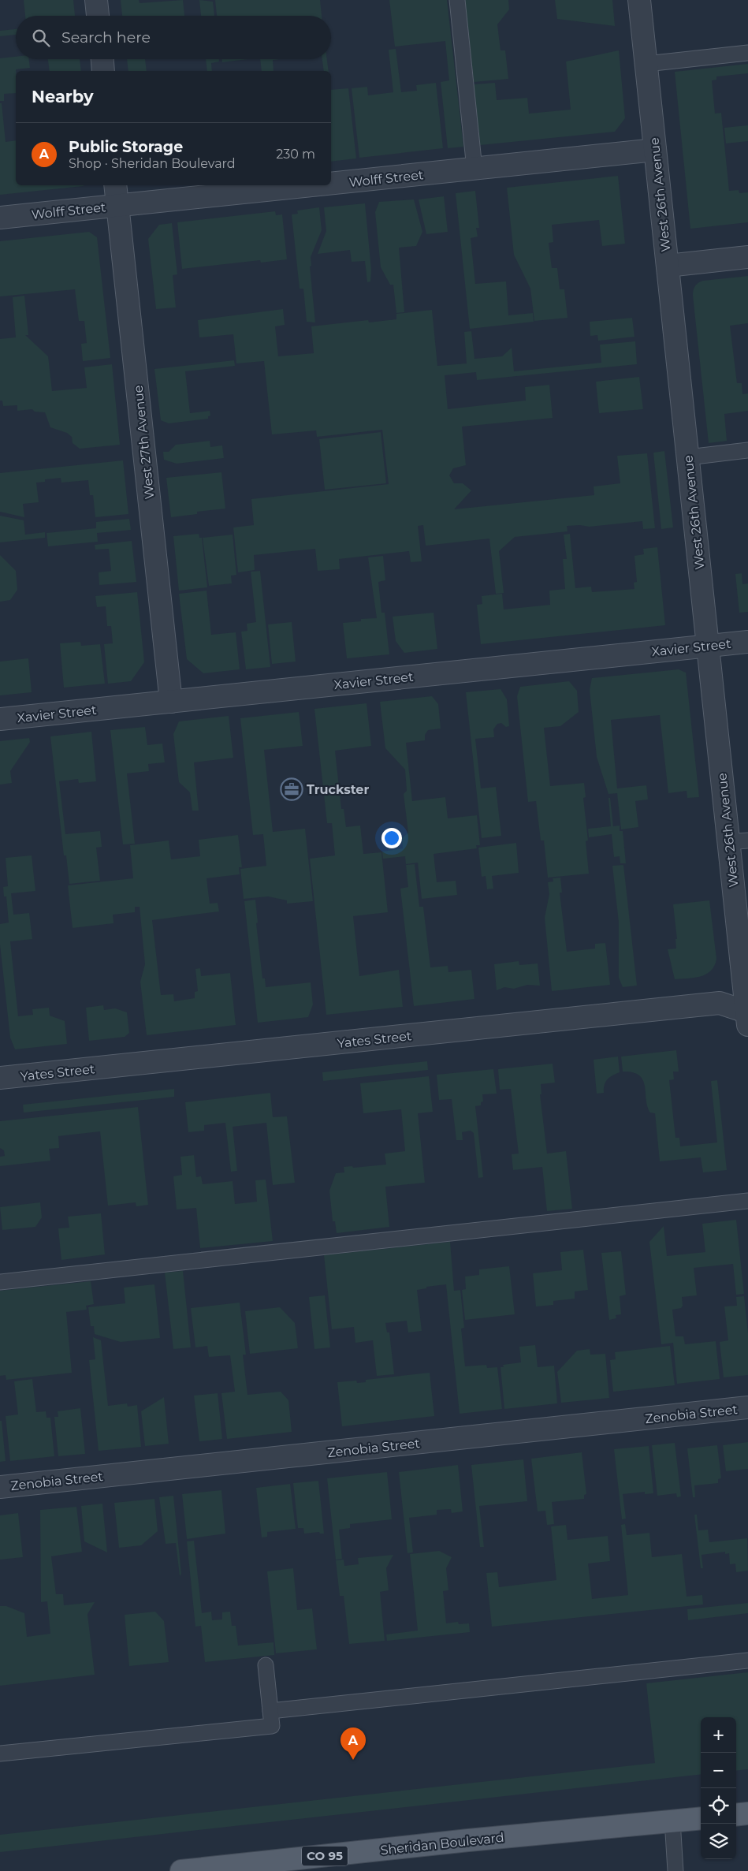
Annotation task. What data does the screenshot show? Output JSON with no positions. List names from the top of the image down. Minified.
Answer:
{"streets":{"main road":["Sheridan Boulevard","CO 95"],"street":["Wolff Street","West 26th Avenue","West 27th Avenue","Xavier Street","Yates Street","Zenobia Street"]},"crossings":[["Wolff Street","West 26th Avenue"],["Wolff Street","West 27th Avenue"],["West 26th Avenue","Xavier Street"],["West 26th Avenue","Yates Street"],["West 27th Avenue","Xavier Street"]],"places":{"office":["Truckster"]},"page":{"search":"Search here","heading":"Nearby","list":[{"mark":"A","name":"Public Storage","note":"Shop · Sheridan Boulevard","value":"230 m"}],"map_buttons":["+","−"],"pins":"A"}}
